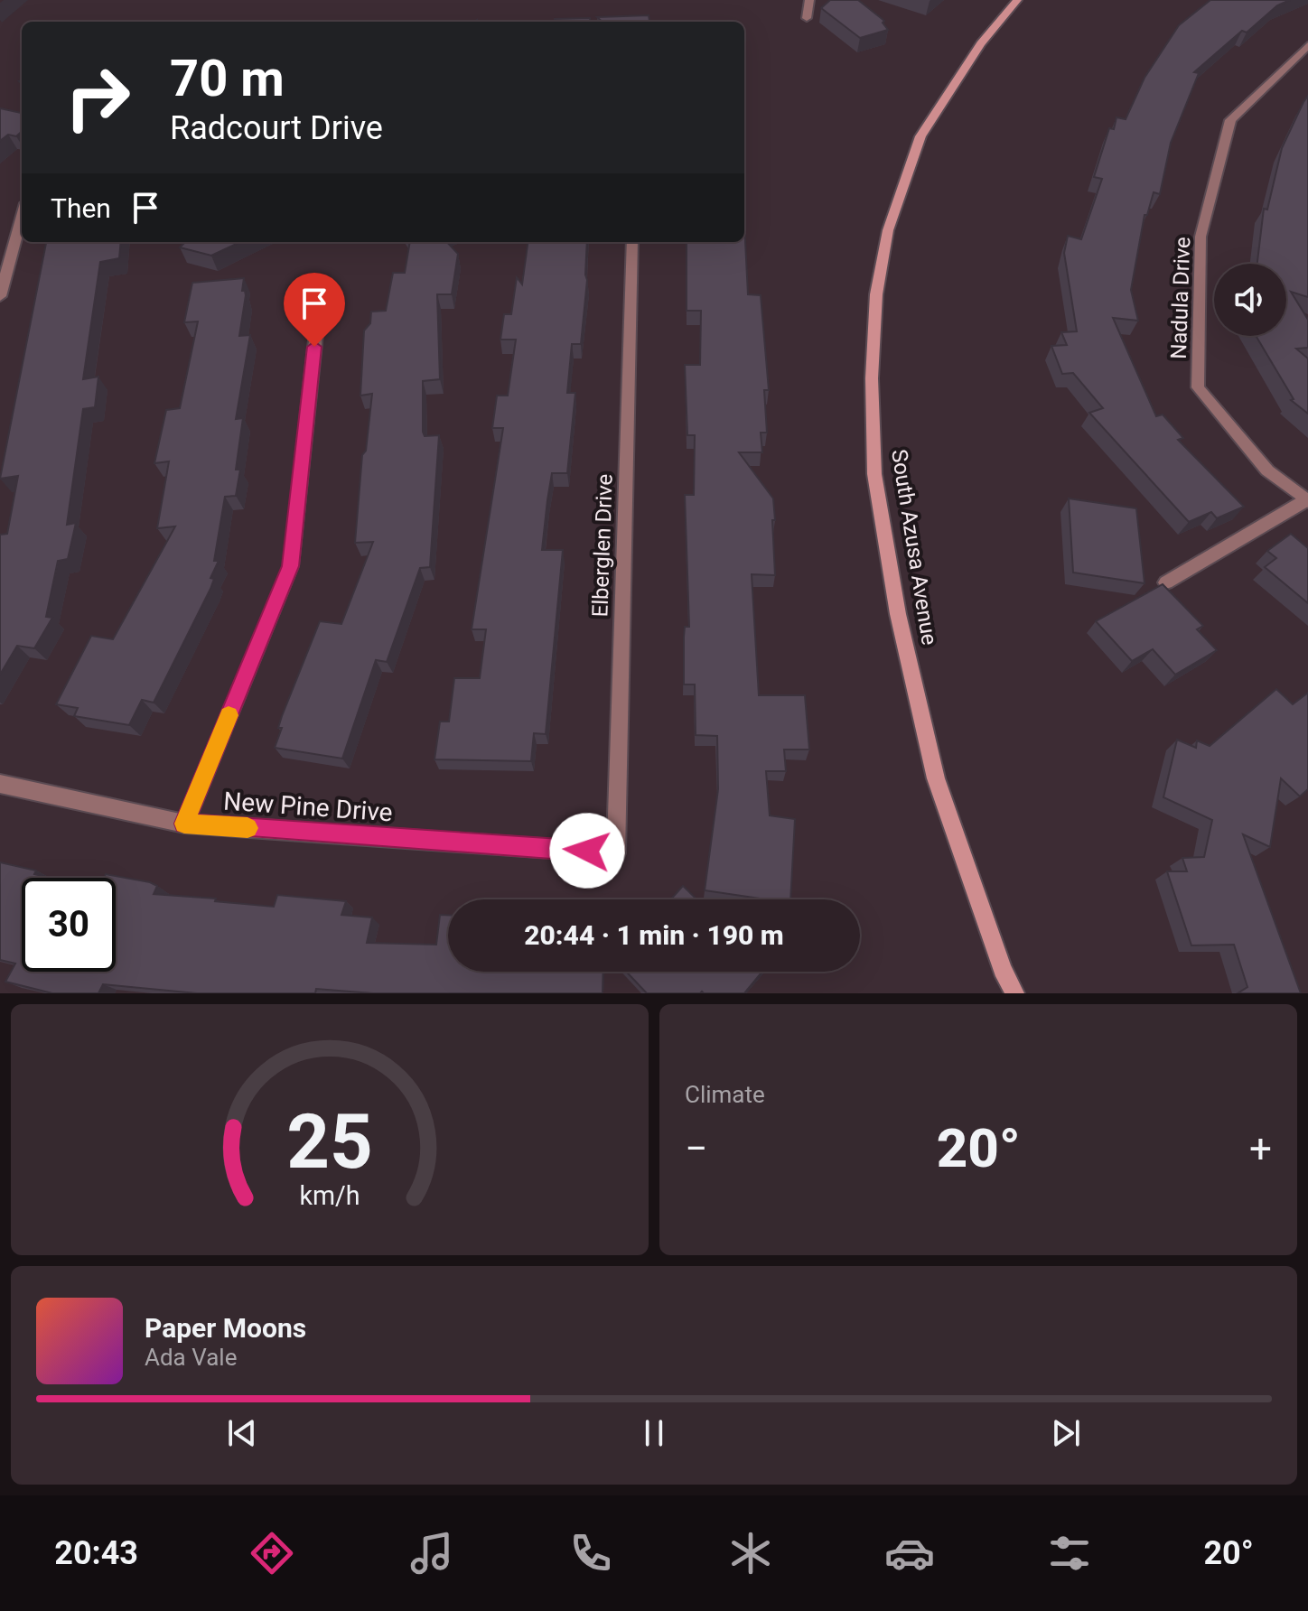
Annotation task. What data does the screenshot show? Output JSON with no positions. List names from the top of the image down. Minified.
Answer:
{"streets":{"street":["Nadula Drive","Elberglen Drive","South Azusa Avenue","New Pine Drive"]},"crossings":[["Elberglen Drive","New Pine Drive"]],"page":{"turn":["70 m","Radcourt Drive"],"then":"Then","limit":"30","trip":"20:44 · 1 min · 190 m","tile":"Climate","heat":["−","20°","+"],"song":["Paper Moons","Ada Vale"],"tabs":["20:43","20°"],"gauge":["25","km/h"]}}
